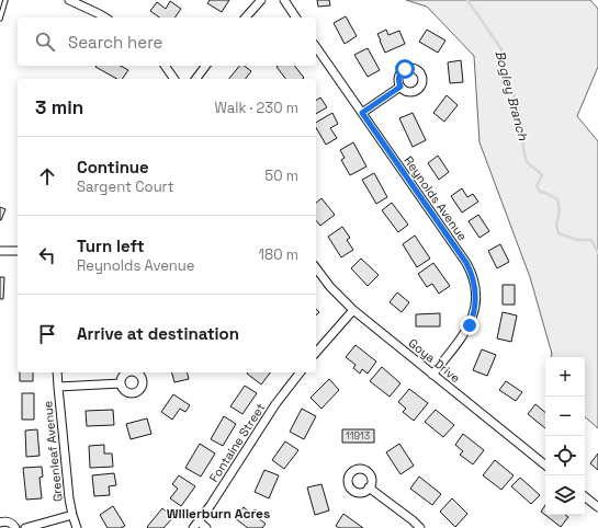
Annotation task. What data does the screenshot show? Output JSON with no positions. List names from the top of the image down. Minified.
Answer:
{"streets":{"street":["Reynolds Avenue","Goya Drive","Fontaine Street","Greenleaf Avenue"]},"crossings":[["Reynolds Avenue","Goya Drive"]],"districts":["Willerburn Acres"],"water":["Bogley Branch"],"house_numbers":["11913"],"page":{"search":"Search here","heading":["3 min","Walk · 230 m"],"list":[["Continue","Sargent Court","50 m"],["Turn left","Reynolds Avenue","180 m"],"Arrive at destination"],"map_buttons":["+","−"]}}
